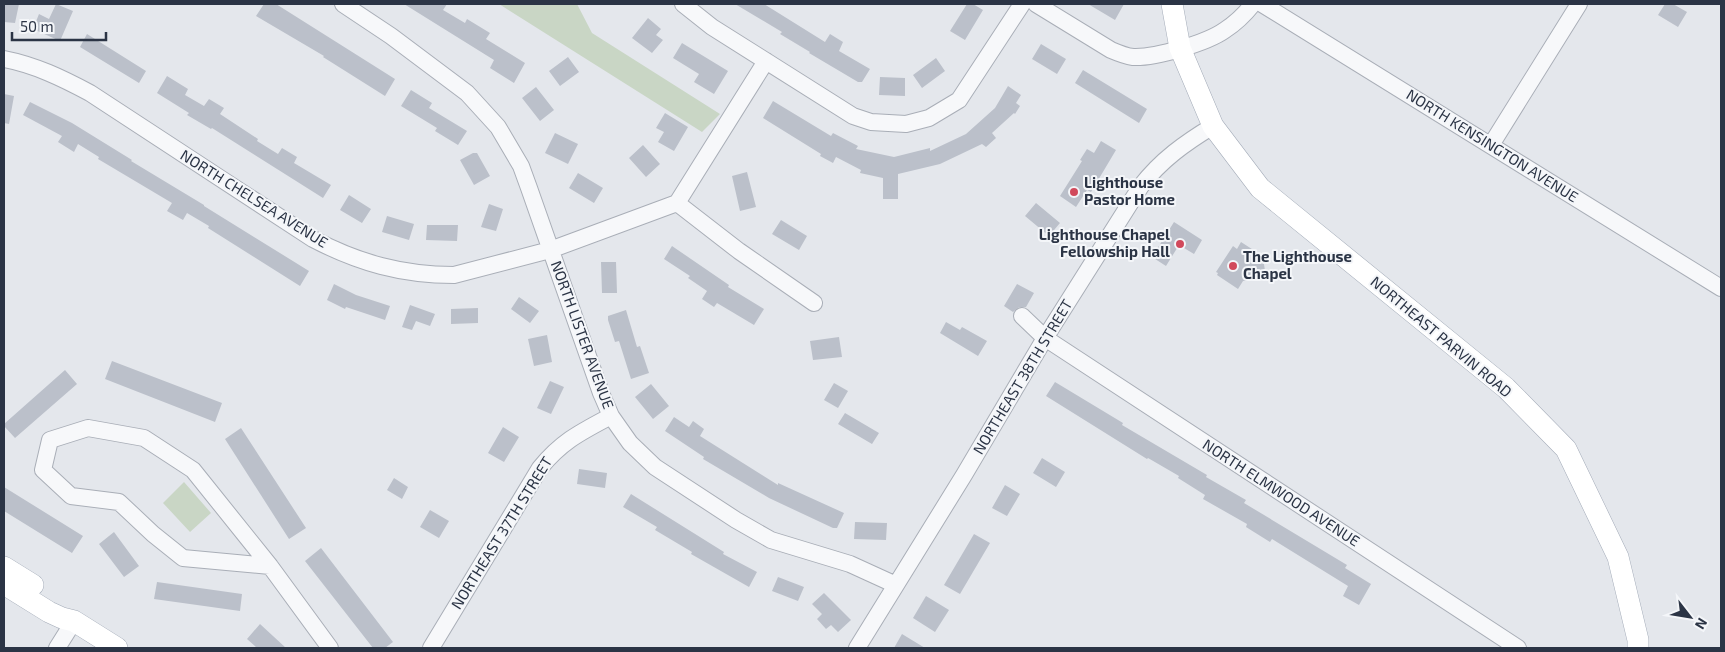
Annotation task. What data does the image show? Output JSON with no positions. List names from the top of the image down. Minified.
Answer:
{"streets":{"main road":["NORTHEAST PARVIN ROAD"],"street":["NORTH KENSINGTON AVENUE","NORTH CHELSEA AVENUE","NORTH LISTER AVENUE","NORTHEAST 38TH STREET","NORTH ELMWOOD AVENUE","NORTHEAST 37TH STREET"]},"crossings":[["NORTH CHELSEA AVENUE","NORTH LISTER AVENUE"],["NORTH LISTER AVENUE","NORTHEAST 38TH STREET"],["NORTH LISTER AVENUE","NORTHEAST 37TH STREET"],["NORTHEAST PARVIN ROAD","NORTHEAST 38TH STREET"],["NORTHEAST 38TH STREET","NORTH ELMWOOD AVENUE"]],"places":["Lighthouse Pastor Home","Lighthouse Chapel Fellowship Hall","The Lighthouse Chapel"],"scale_bar":"50 m","north":"bottom right"}
